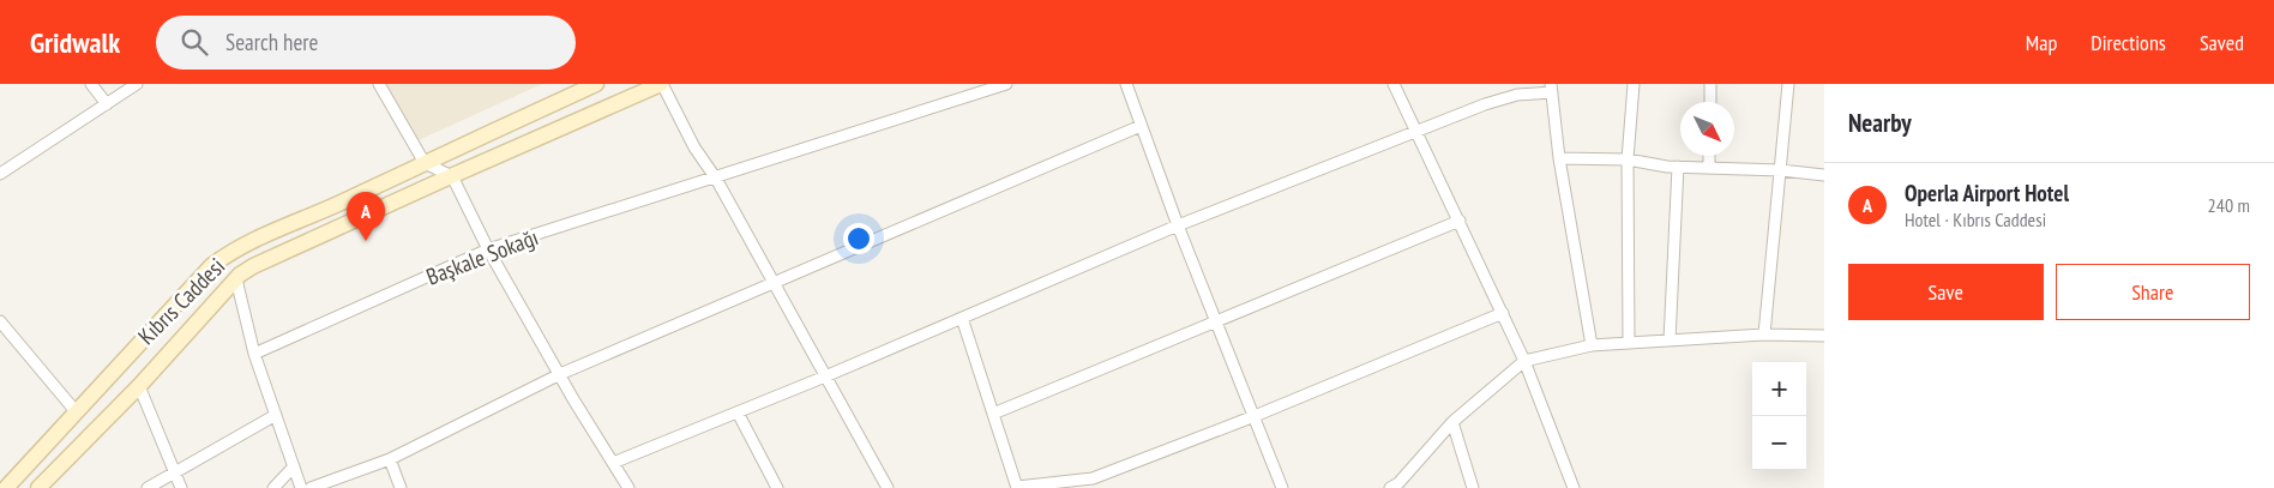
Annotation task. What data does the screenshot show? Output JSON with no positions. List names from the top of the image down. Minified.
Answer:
{"streets":{"main road":["Kıbrıs Caddesi"],"street":["Başkale Sokağı"]},"north":"bottom right","page":{"header":"Gridwalk","search":"Search here","nav":["Map","Directions","Saved"],"heading":"Nearby","list":[{"mark":"A","name":"Operla Airport Hotel","note":"Hotel · Kıbrıs Caddesi","value":"240 m"}],"pins":"A","buttons":["Save","Share"],"map_buttons":["+","−"]}}
